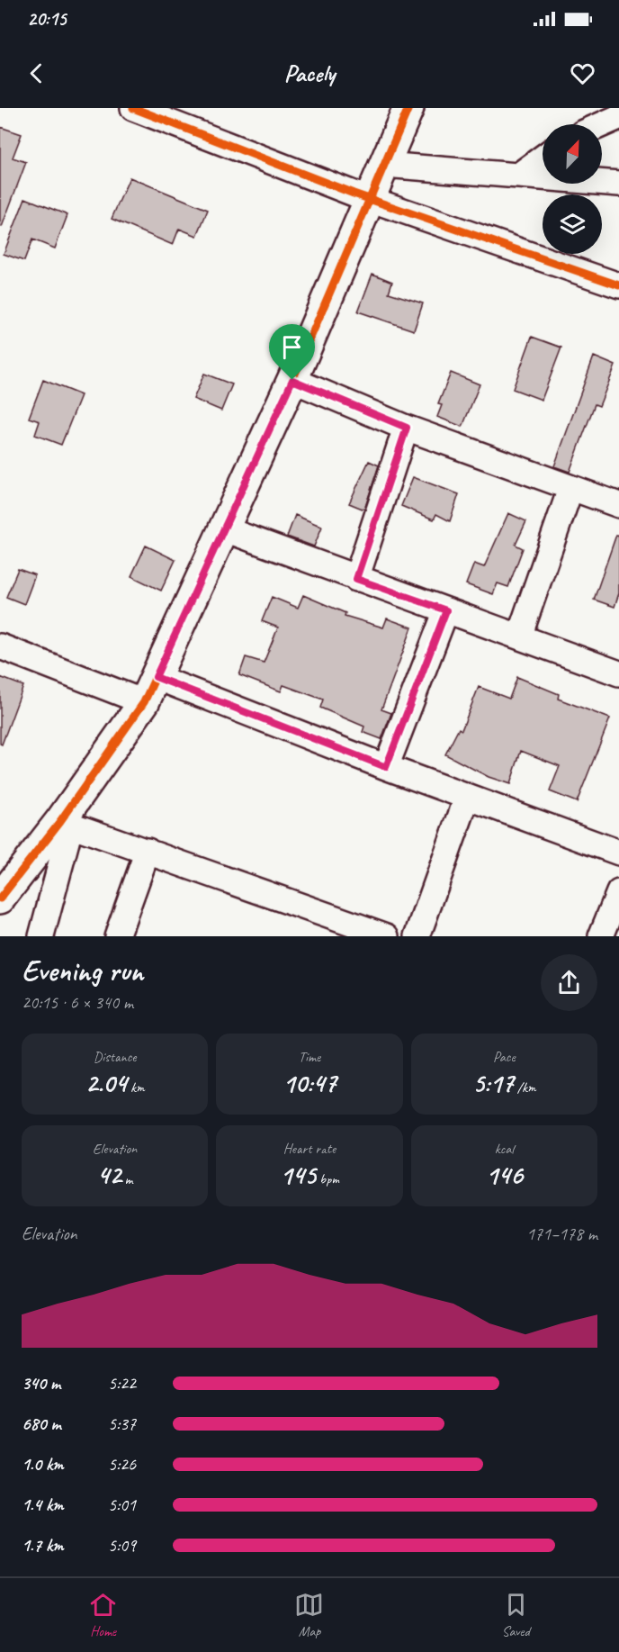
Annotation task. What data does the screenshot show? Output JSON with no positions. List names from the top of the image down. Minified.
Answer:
{"north":"top right","page":{"status":"20:15","header":"Pacely","heading":["Evening run","20:15 · 6 × 340 m"],"stats":[["Distance","2.04 km"],["Time","10:47"],["Pace","5:17 /km"],["Elevation","42 m"],["Heart rate","145 bpm"],["kcal","146"]],"chart":["Elevation","171–178 m"],"list":[{"name":"340 m","note":"5:22"},{"name":"680 m","note":"5:37"},{"name":"1.0 km","note":"5:26"},{"name":"1.4 km","note":"5:01"},{"name":"1.7 km","note":"5:09"}],"tabs":["Home","Map","Saved"]}}
